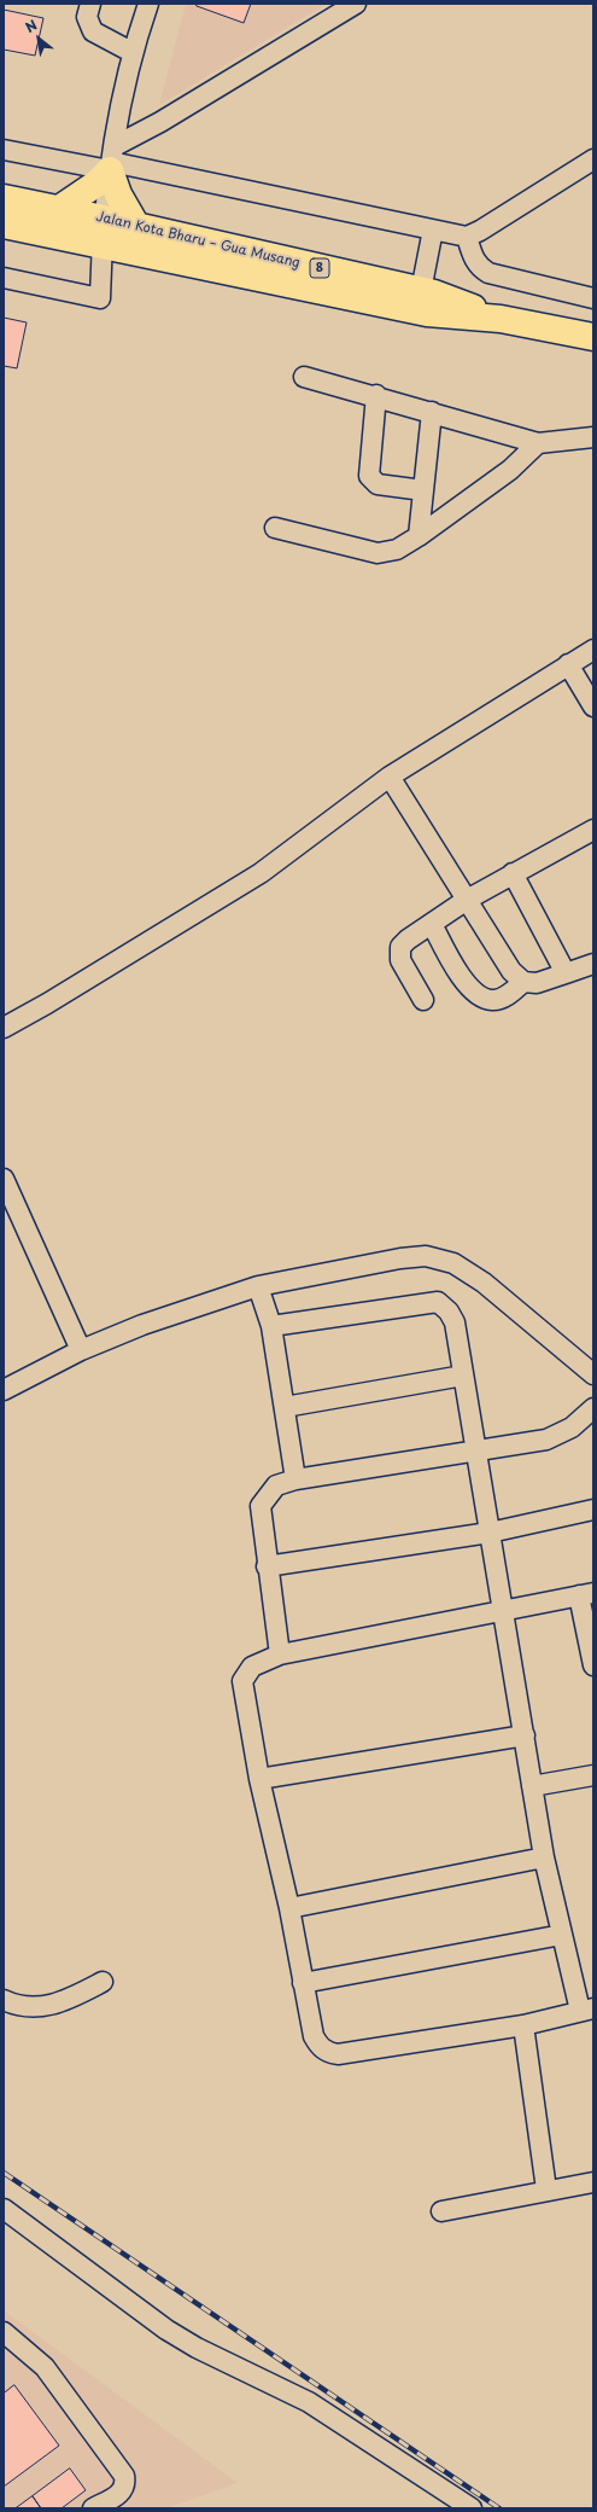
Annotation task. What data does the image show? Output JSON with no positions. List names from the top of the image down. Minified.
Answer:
{"streets":{"highway":["Jalan Kota Bharu – Gua Musang","8"]},"north":"top left"}
